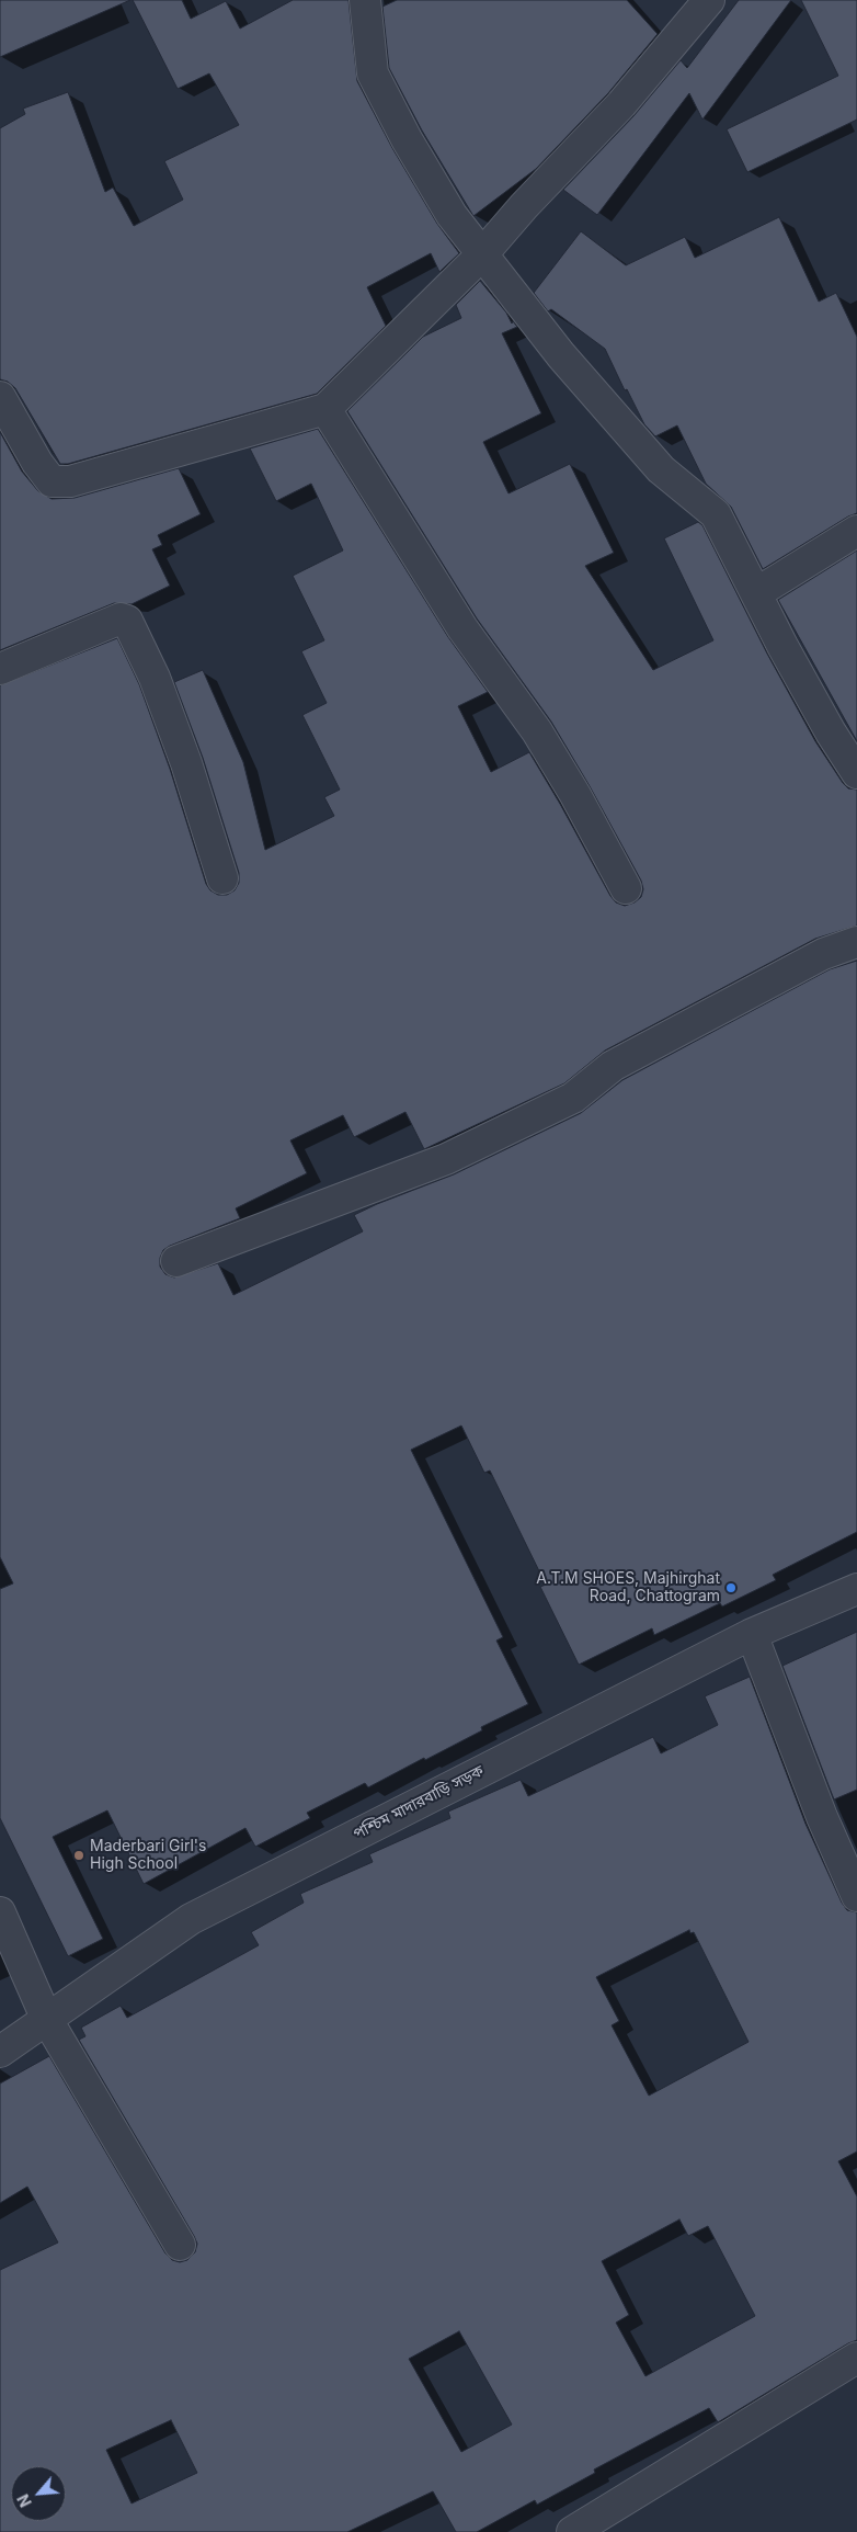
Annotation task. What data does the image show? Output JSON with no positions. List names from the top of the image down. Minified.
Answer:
{"streets":{"street":["পশ্চিম মাদারবাড়ি সড়ক"]},"places":["A.T.M SHOES, Majhirghat Road, Chattogram","Maderbari Girl's High School"],"north":"bottom left"}
